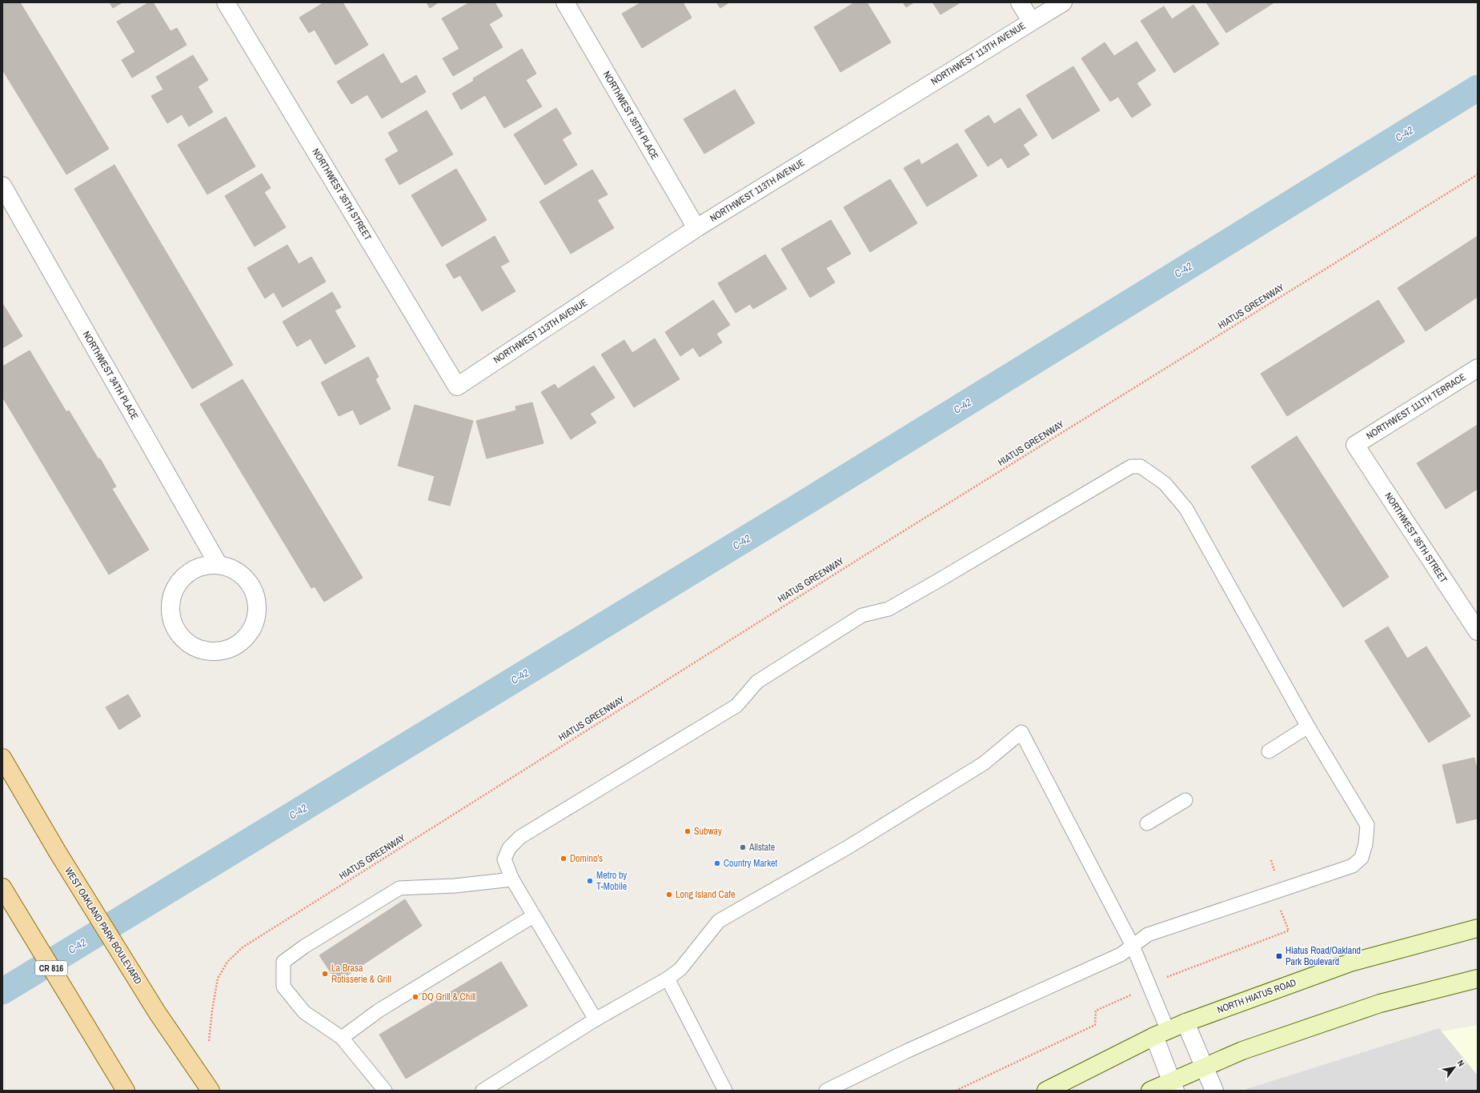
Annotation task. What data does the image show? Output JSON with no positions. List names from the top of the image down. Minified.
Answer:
{"streets":{"main road":["WEST OAKLAND PARK BOULEVARD","CR 816","NORTH HIATUS ROAD"],"street":["NORTHWEST 113TH AVENUE","NORTHWEST 35TH PLACE","NORTHWEST 35TH STREET","NORTHWEST 34TH PLACE","NORTHWEST 111TH TERRACE"],"path":["HIATUS GREENWAY"]},"crossings":[["NORTHWEST 113TH AVENUE","NORTHWEST 35TH PLACE"],["NORTHWEST 113TH AVENUE","NORTHWEST 35TH STREET"],["NORTHWEST 35TH STREET","NORTHWEST 111TH TERRACE"]],"water":["C-42"],"places":{"other":["Subway","Allstate","Domino's","Country Market","Metro by T-Mobile","Long Island Cafe","La Brasa Rotisserie & Grill","DQ Grill & Chill"],"transit":["Hiatus Road/Oakland Park Boulevard"]},"north":"top right"}
